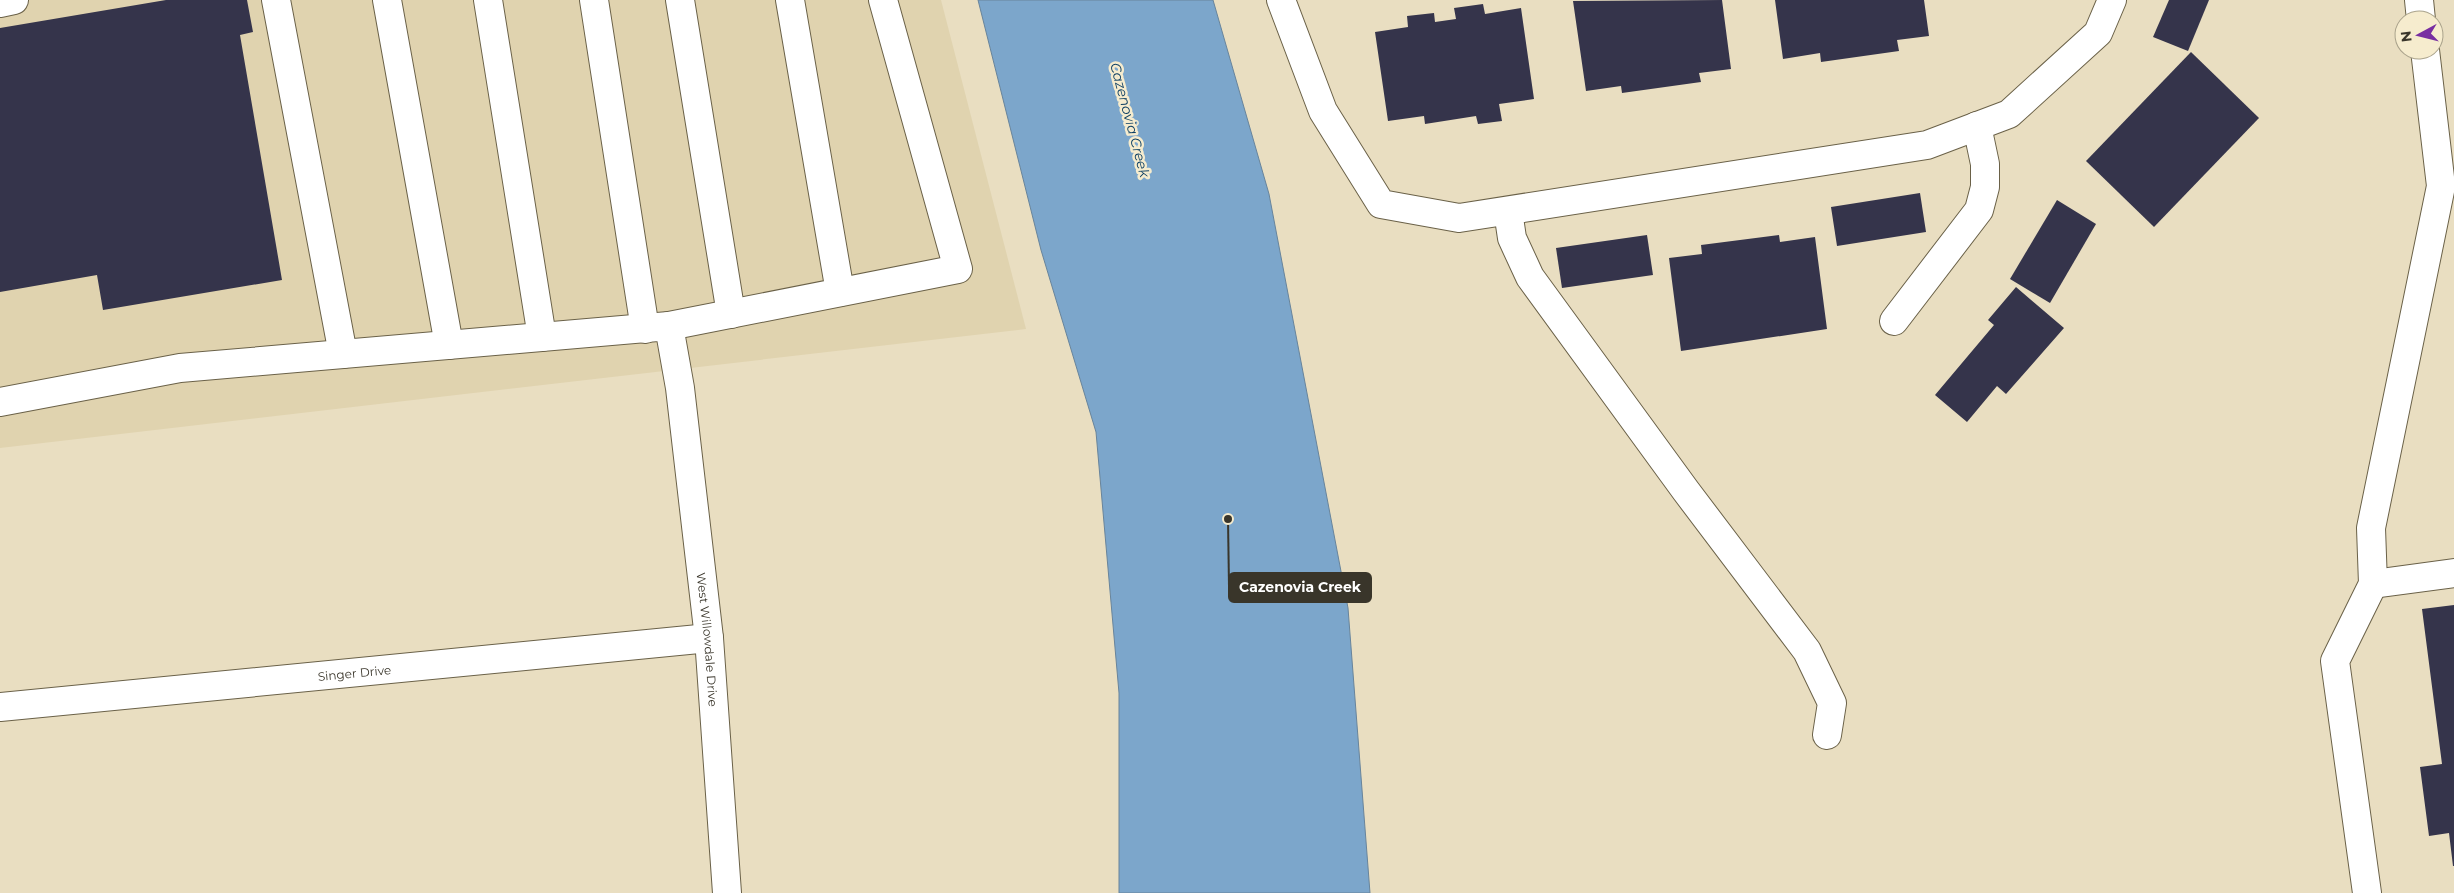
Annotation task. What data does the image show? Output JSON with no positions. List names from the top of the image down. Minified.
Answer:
{"streets":{"street":["West Willowdale Drive","Singer Drive"]},"crossings":[["West Willowdale Drive","Singer Drive"]],"water":["Cazenovia Creek"],"places":["Cazenovia Creek"],"north":"left"}
